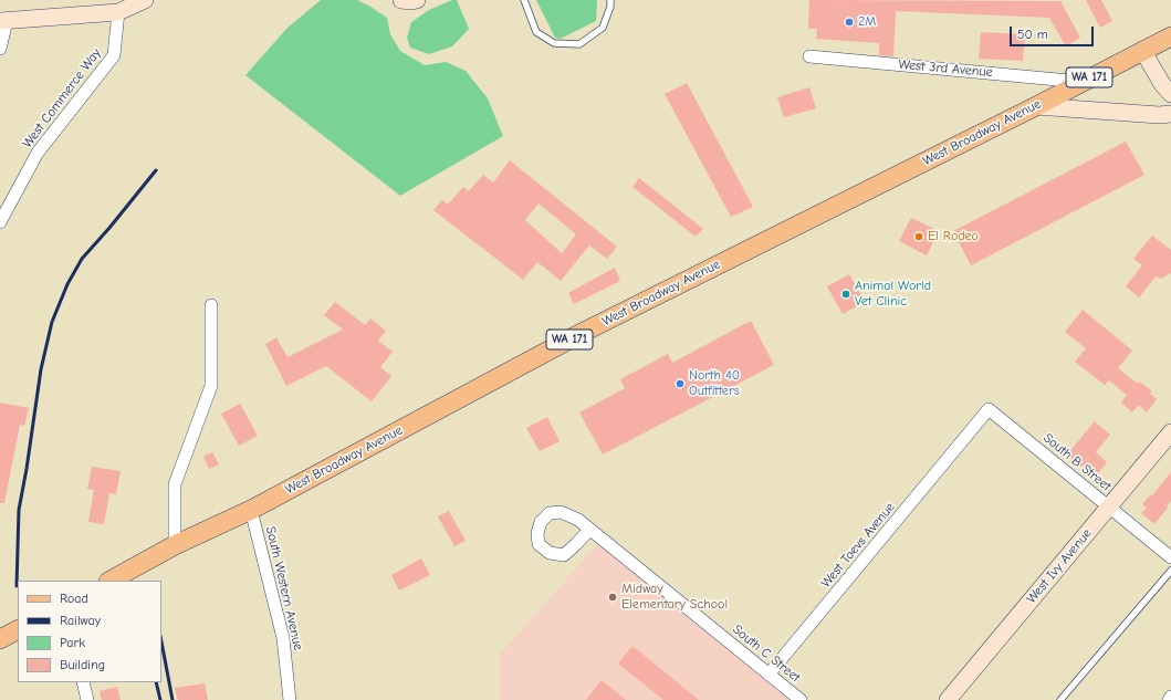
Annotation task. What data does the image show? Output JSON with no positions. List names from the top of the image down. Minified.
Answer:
{"streets":{"main road":["WA 171","West Broadway Avenue"],"street":["West 3rd Avenue","West Commerce Way","South B Street","West Toevs Avenue","West Ivy Avenue","South Western Avenue","South C Street"]},"crossings":[["West 3rd Avenue","West Broadway Avenue"],["West Broadway Avenue","South Western Avenue"],["South B Street","West Toevs Avenue"],["South B Street","West Ivy Avenue"],["West Toevs Avenue","South C Street"]],"places":["2M","El Rodeo","Animal World Vet Clinic","North 40 Outfitters","Midway Elementary School"],"legend":["Road","Railway","Park","Building"],"scale_bar":"50 m"}
